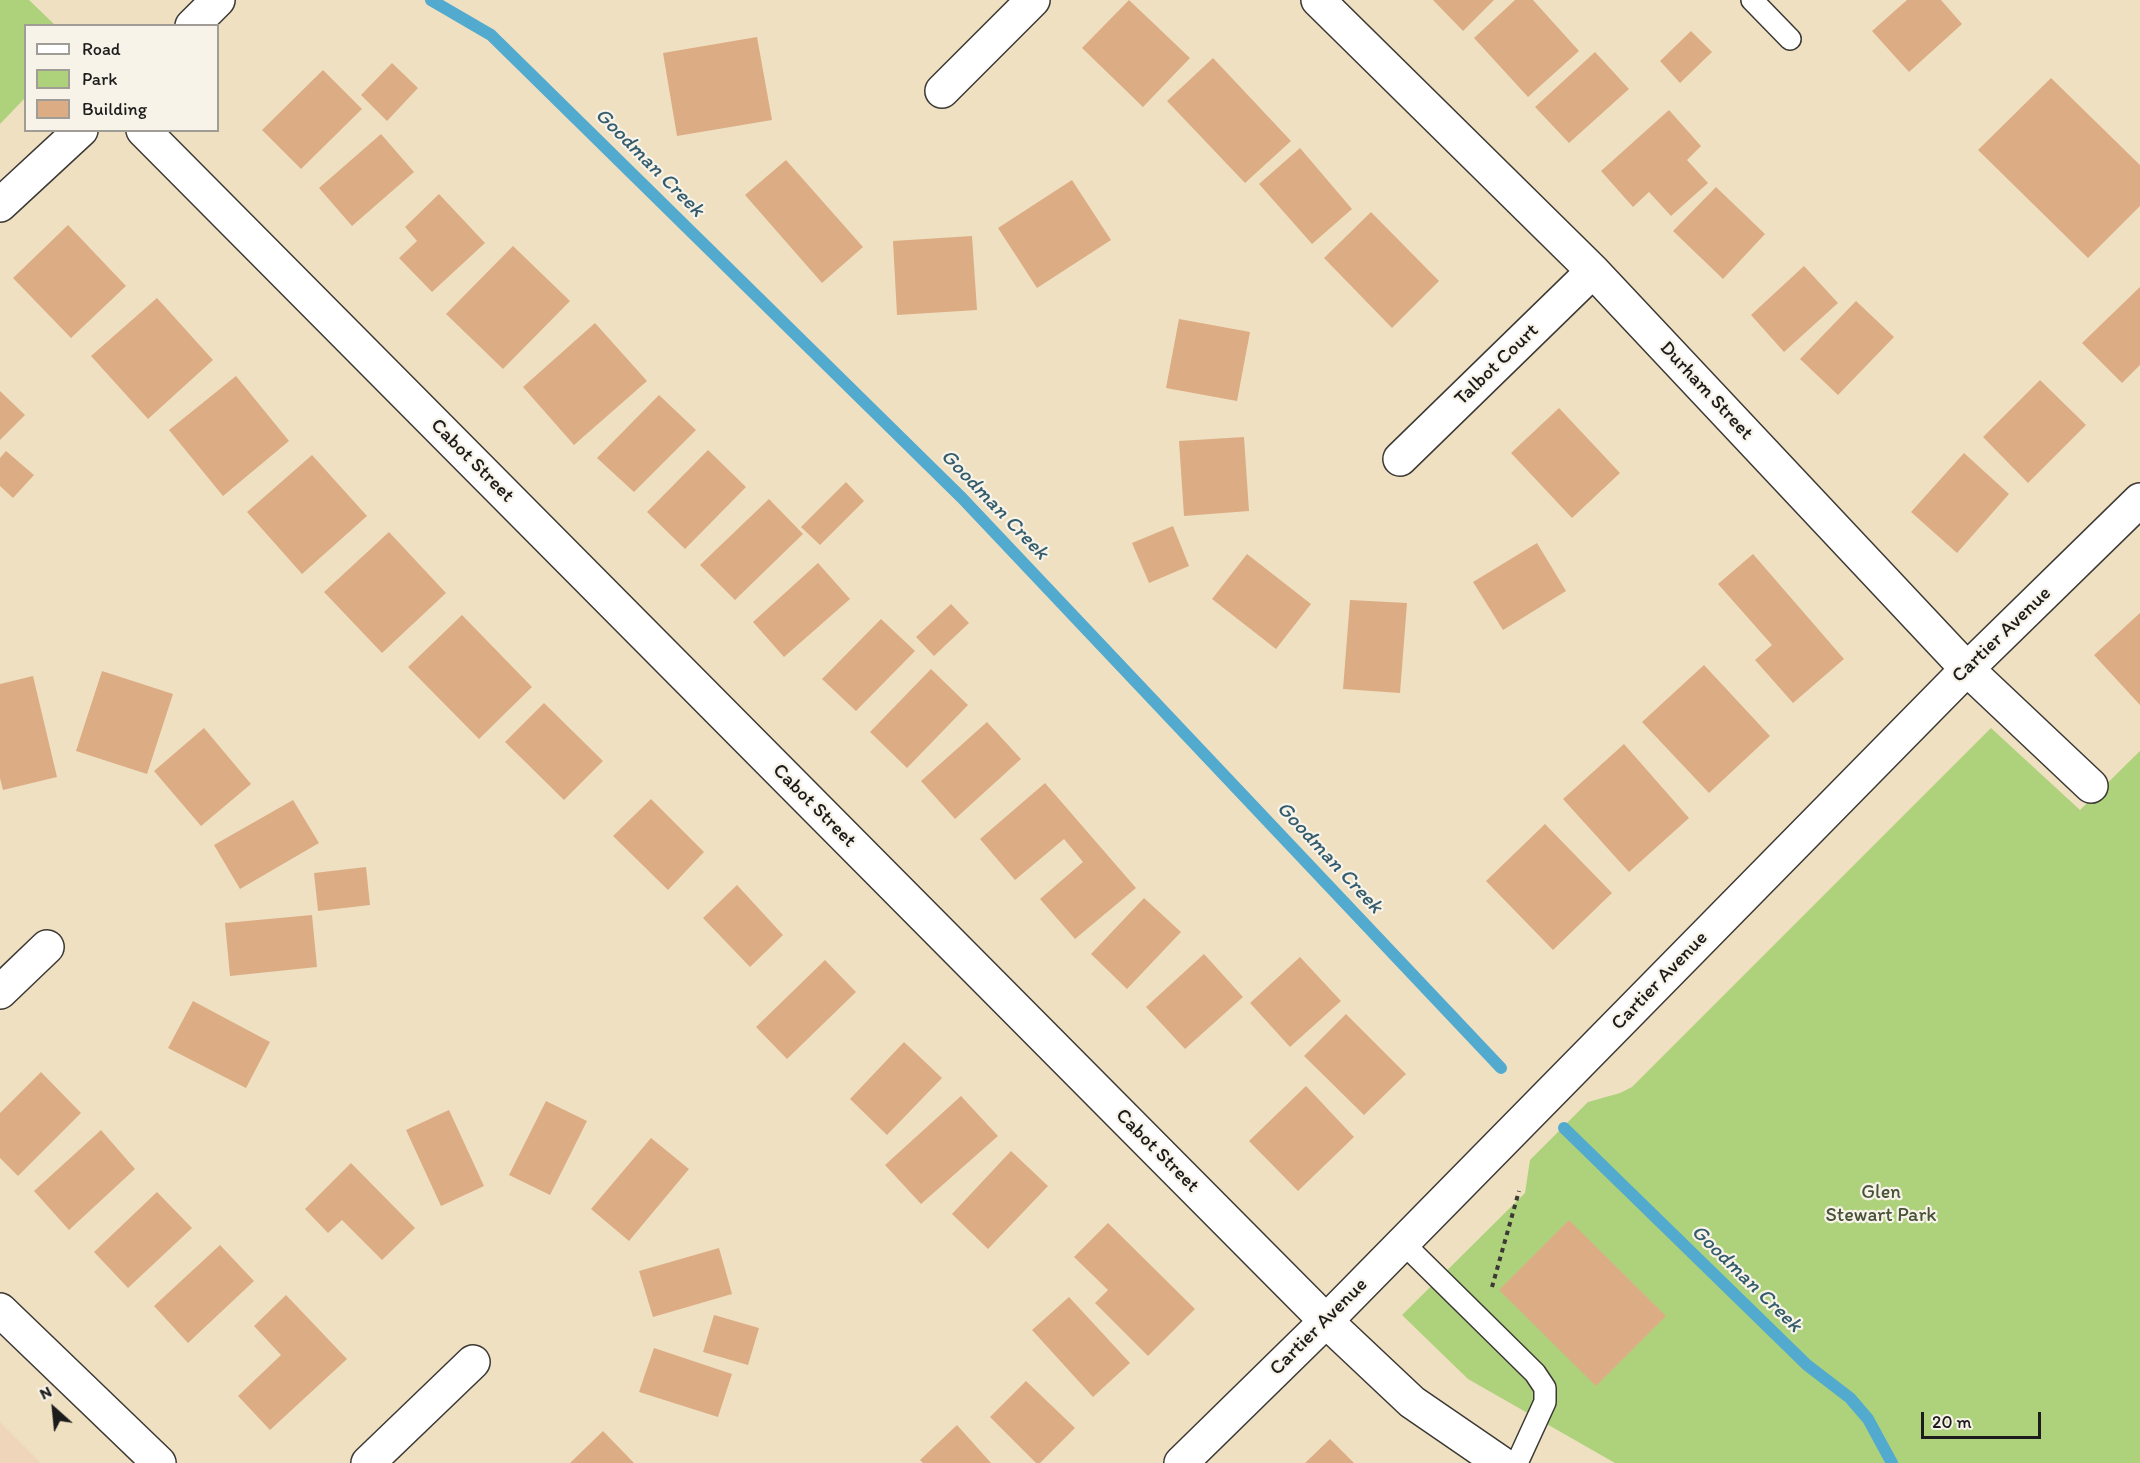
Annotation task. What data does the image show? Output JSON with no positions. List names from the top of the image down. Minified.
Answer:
{"streets":{"street":["Talbot Court","Durham Street","Cabot Street","Cartier Avenue"]},"crossings":[["Talbot Court","Durham Street"],["Durham Street","Cartier Avenue"],["Cabot Street","Cartier Avenue"]],"water":["Goodman Creek"],"parks":["Glen Stewart Park"],"legend":["Road","Park","Building"],"scale_bar":"20 m","north":"top left"}
